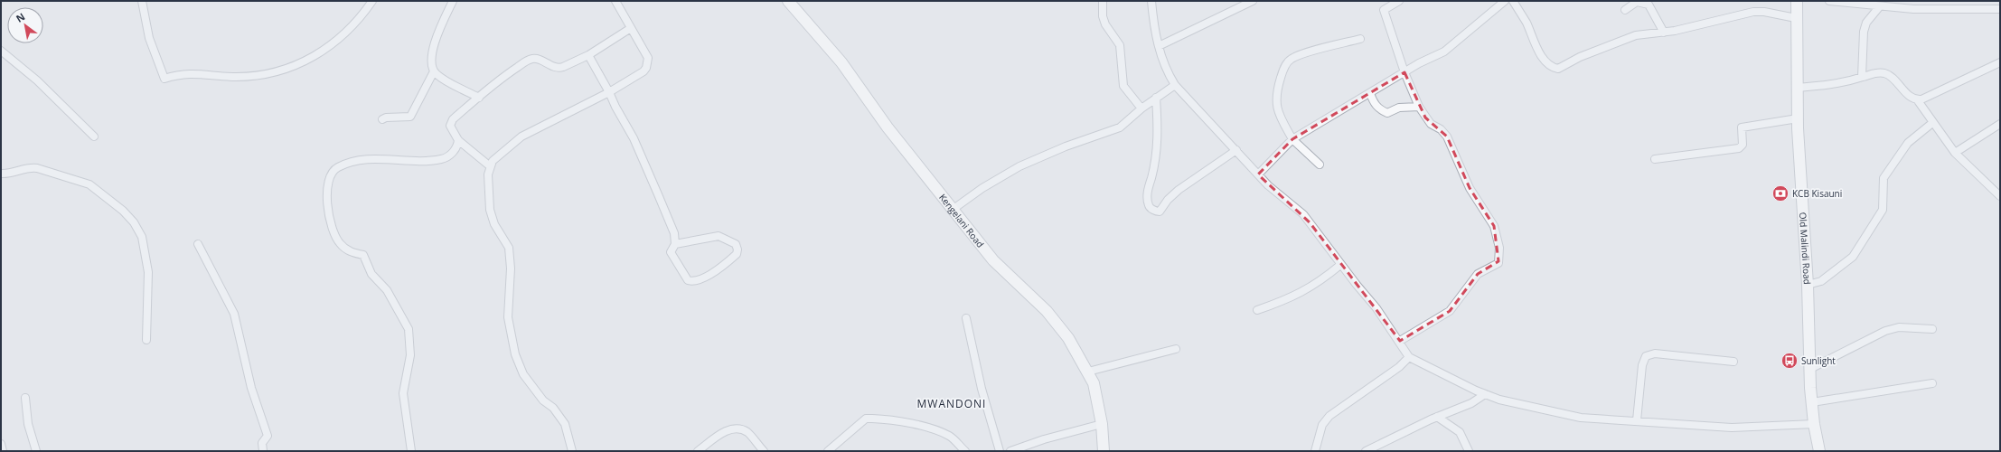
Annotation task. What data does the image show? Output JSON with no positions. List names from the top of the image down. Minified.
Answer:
{"streets":{"main road":["Kengelani Road","Old Malindi Road"]},"districts":["MWANDONI"],"places":{"bank":["KCB Kisauni"],"bus stop":["Sunlight"]},"north":"top left"}
